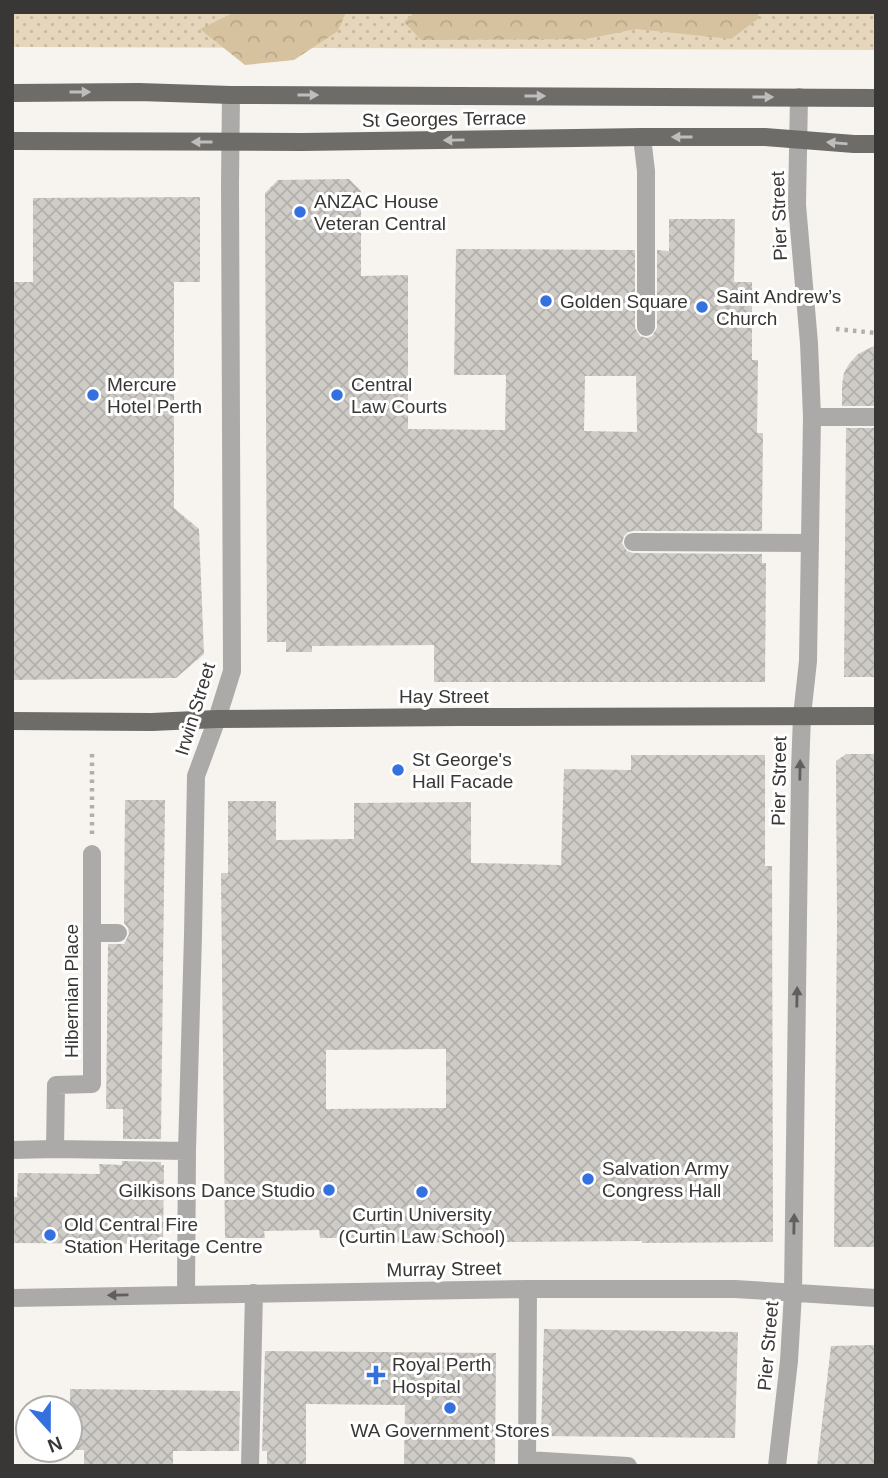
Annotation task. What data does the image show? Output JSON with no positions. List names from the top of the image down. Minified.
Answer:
{"streets":{"main road":["St Georges Terrace","Hay Street"],"street":["Pier Street","Irwin Street","Hibernian Place","Murray Street"]},"crossings":[["St Georges Terrace","Pier Street"],["St Georges Terrace","Irwin Street"],["Pier Street","Hay Street"],["Pier Street","Murray Street"],["Hay Street","Irwin Street"],["Irwin Street","Murray Street"]],"one_way":["Pier Street"],"places":{"other":["ANZAC House Veteran Central","Golden Square","Saint Andrew’s Church","Mercure Hotel Perth","Central Law Courts","St George's Hall Facade","Salvation Army Congress Hall","Gilkisons Dance Studio","Curtin University (Curtin Law School)","Old Central Fire Station Heritage Centre","WA Government Stores"],"health":["Royal Perth Hospital"]},"north":"bottom"}
